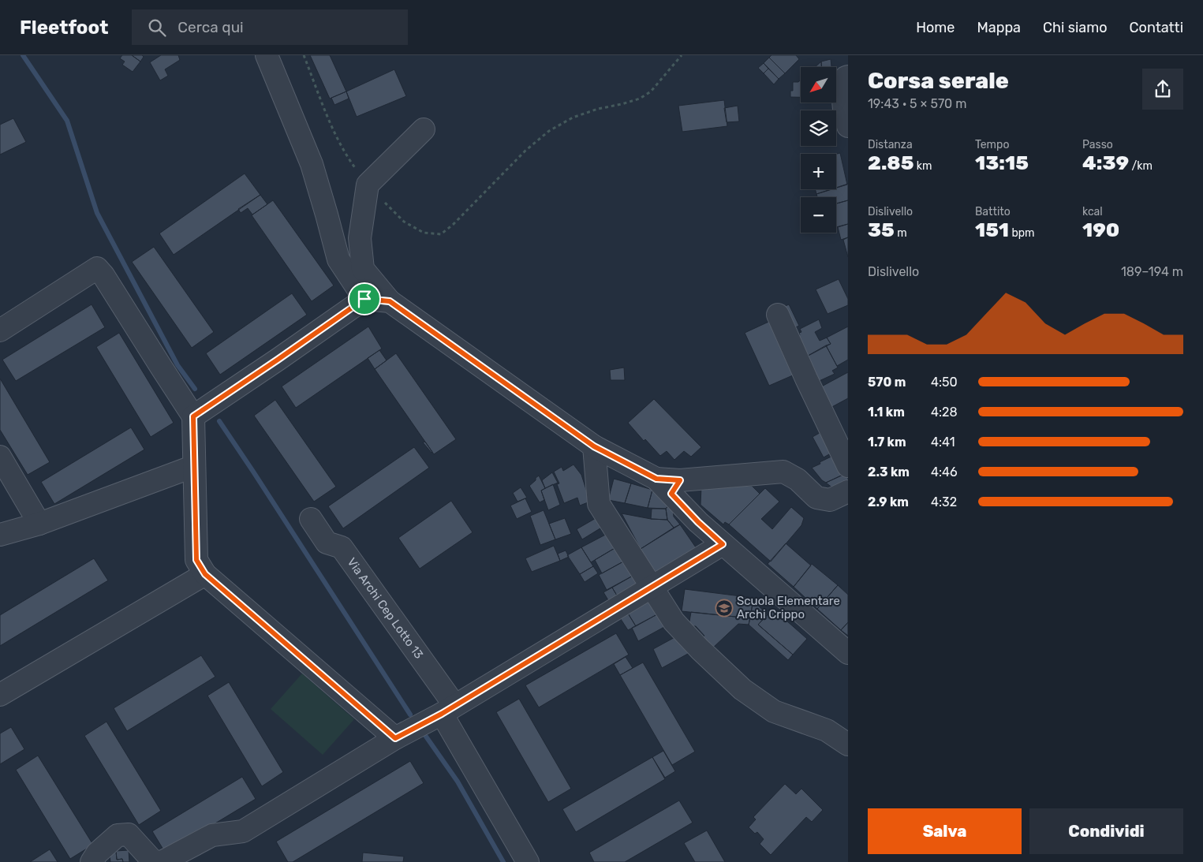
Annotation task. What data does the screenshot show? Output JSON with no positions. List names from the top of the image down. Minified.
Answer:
{"streets":{"street":["Via Archi Cep Lotto 13"]},"places":{"school or university":["Scuola Elementare Archi Crippo"]},"north":"bottom left","page":{"header":"Fleetfoot","search":"Cerca qui","nav":["Home","Mappa","Chi siamo","Contatti"],"heading":["Corsa serale","19:43 · 5 × 570 m"],"map_buttons":["+","−"],"stats":[["Distanza","2.85 km"],["Tempo","13:15"],["Passo","4:39 /km"],["Dislivello","35 m"],["Battito","151 bpm"],["kcal","190"]],"chart":["Dislivello","189–194 m"],"list":[{"name":"570 m","note":"4:50"},{"name":"1.1 km","note":"4:28"},{"name":"1.7 km","note":"4:41"},{"name":"2.3 km","note":"4:46"},{"name":"2.9 km","note":"4:32"}],"buttons":["Salva","Condividi"]}}
